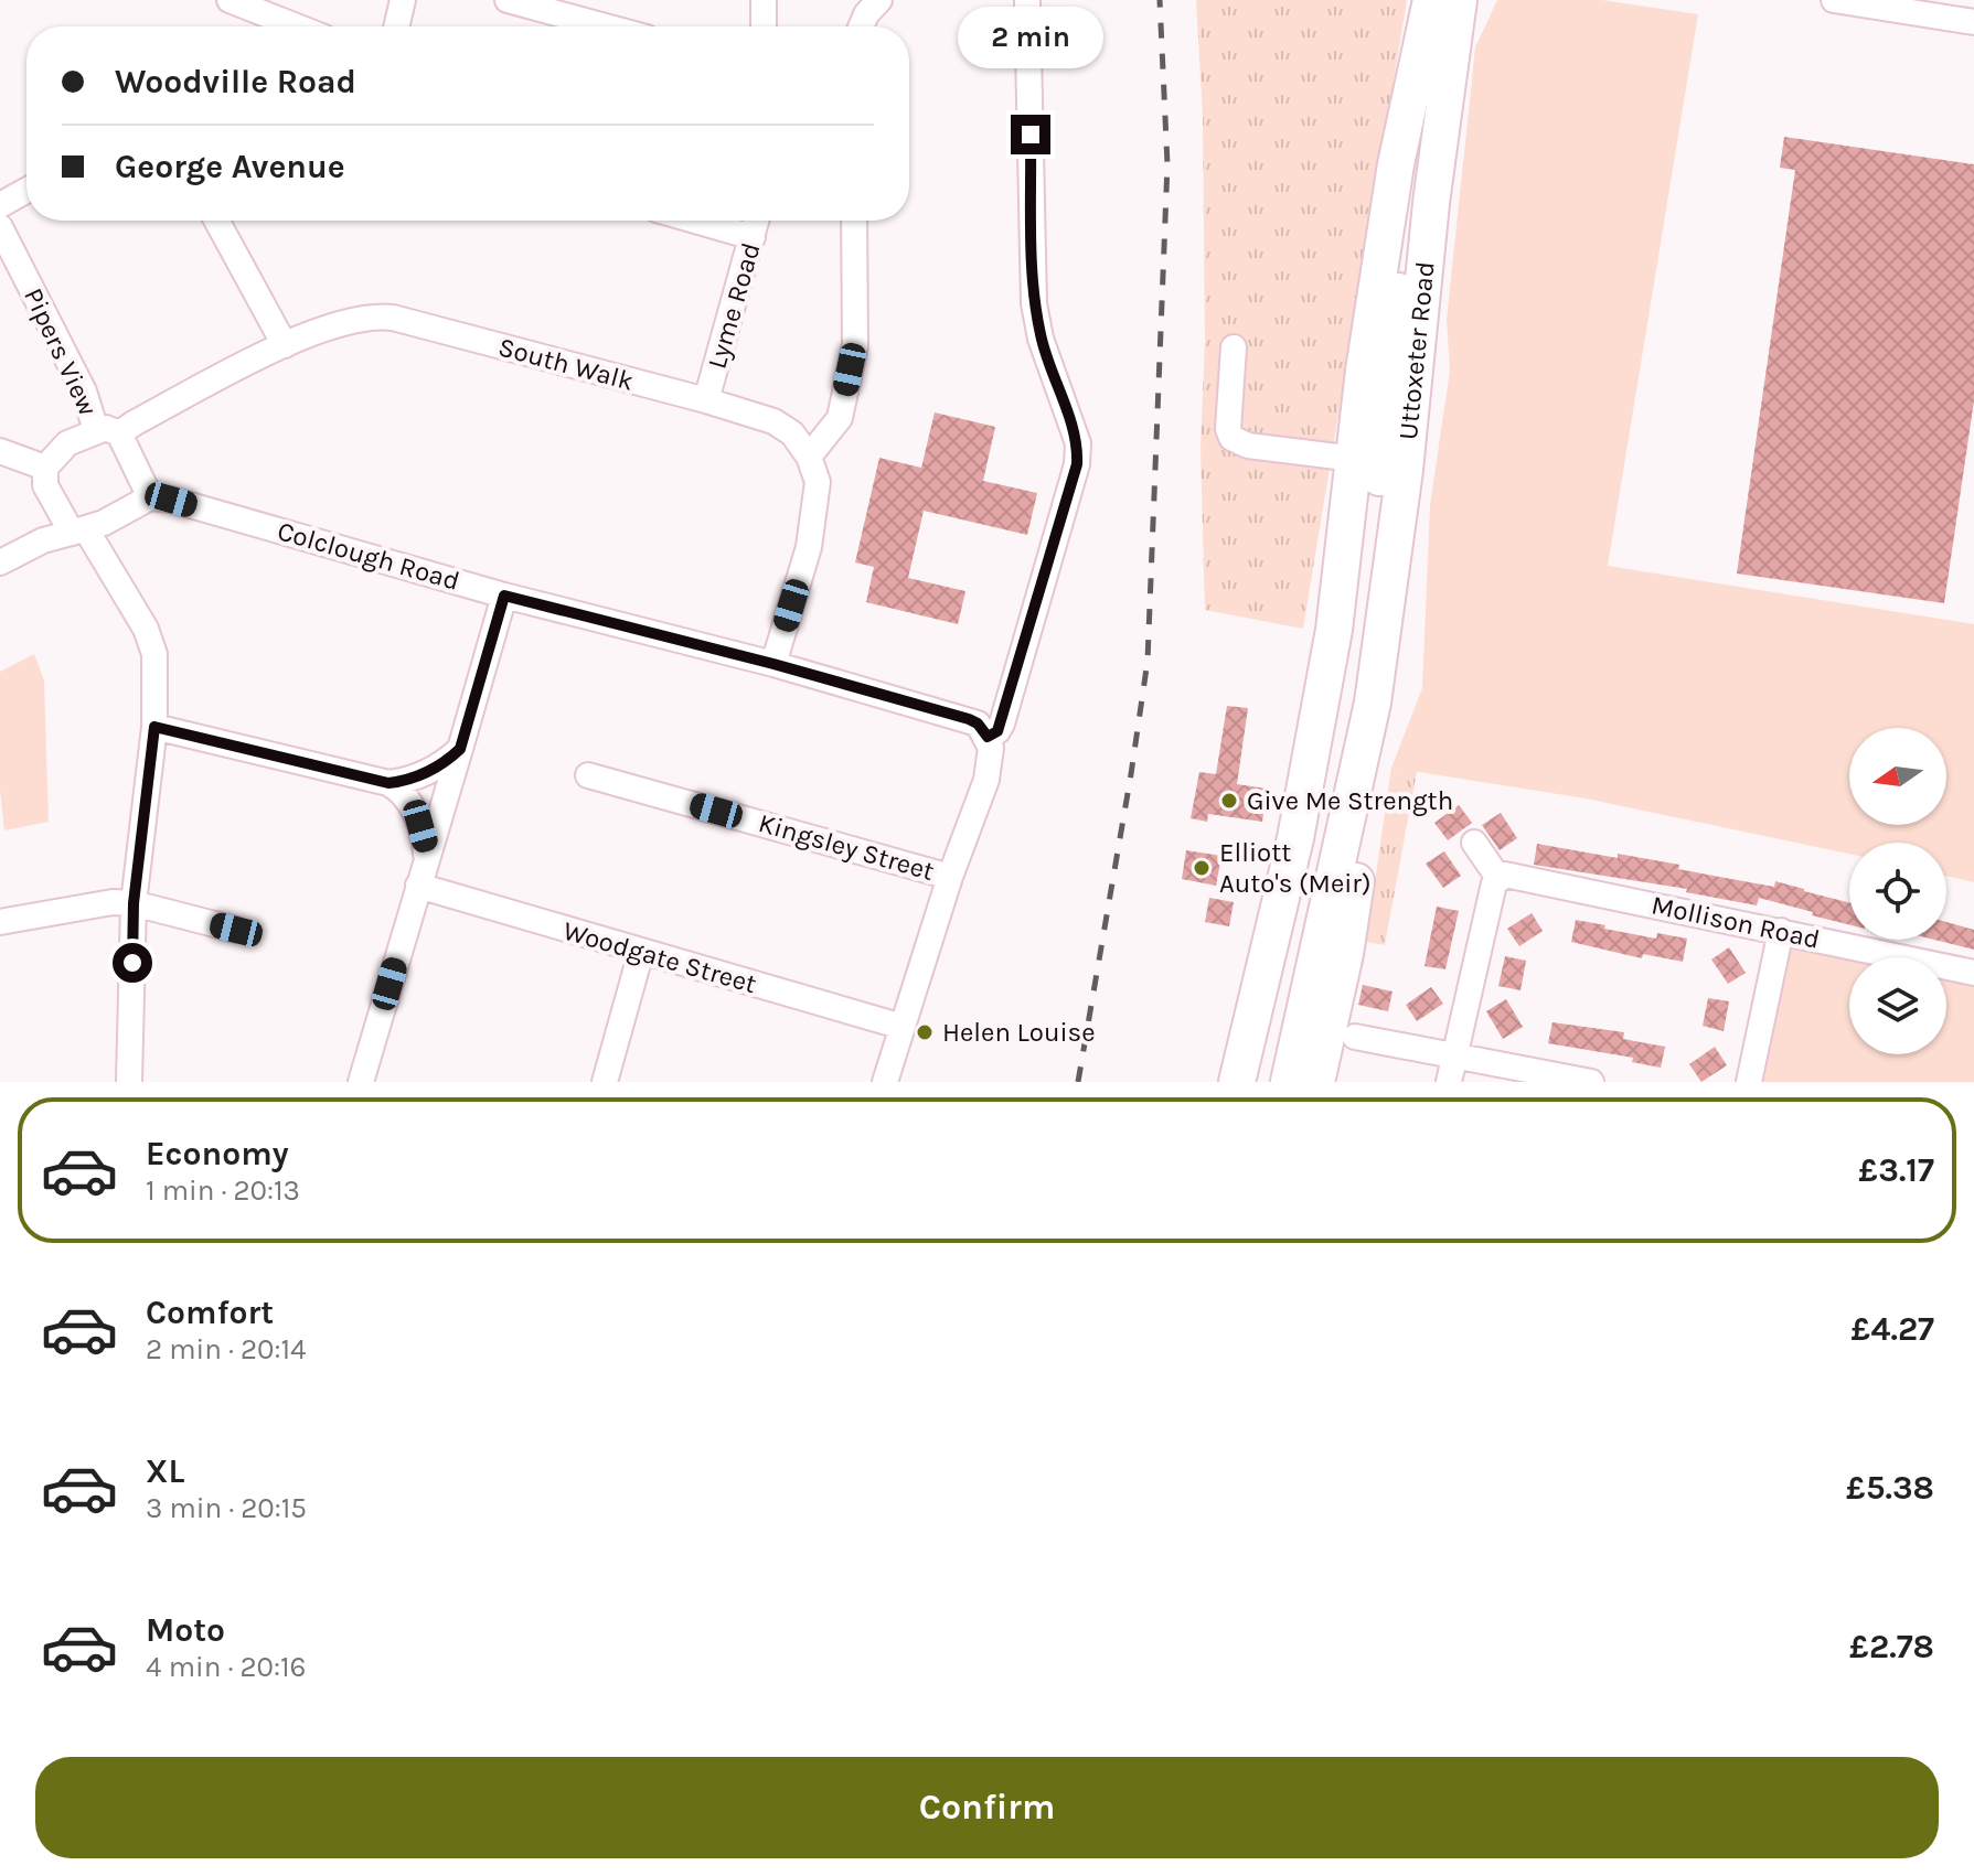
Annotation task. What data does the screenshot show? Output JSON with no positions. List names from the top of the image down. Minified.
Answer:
{"streets":{"highway":["Uttoxeter Road"],"street":["Lyme Road","Pipers View","South Walk","Colclough Road","Kingsley Street","Mollison Road","Woodgate Street"]},"crossings":[["Lyme Road","South Walk"],["Pipers View","South Walk"],["Pipers View","Colclough Road"]],"places":["Give Me Strength","Elliott Auto's (Meir)","Helen Louise"],"north":"left","page":{"bubble":"2 min","banner":["Woodville Road","George Avenue"],"list":[{"name":"Economy","note":"1 min · 20:13","value":"£3.17"},{"name":"Comfort","note":"2 min · 20:14","value":"£4.27"},{"name":"XL","note":"3 min · 20:15","value":"£5.38"},{"name":"Moto","note":"4 min · 20:16","value":"£2.78"}],"buttons":"Confirm"}}
